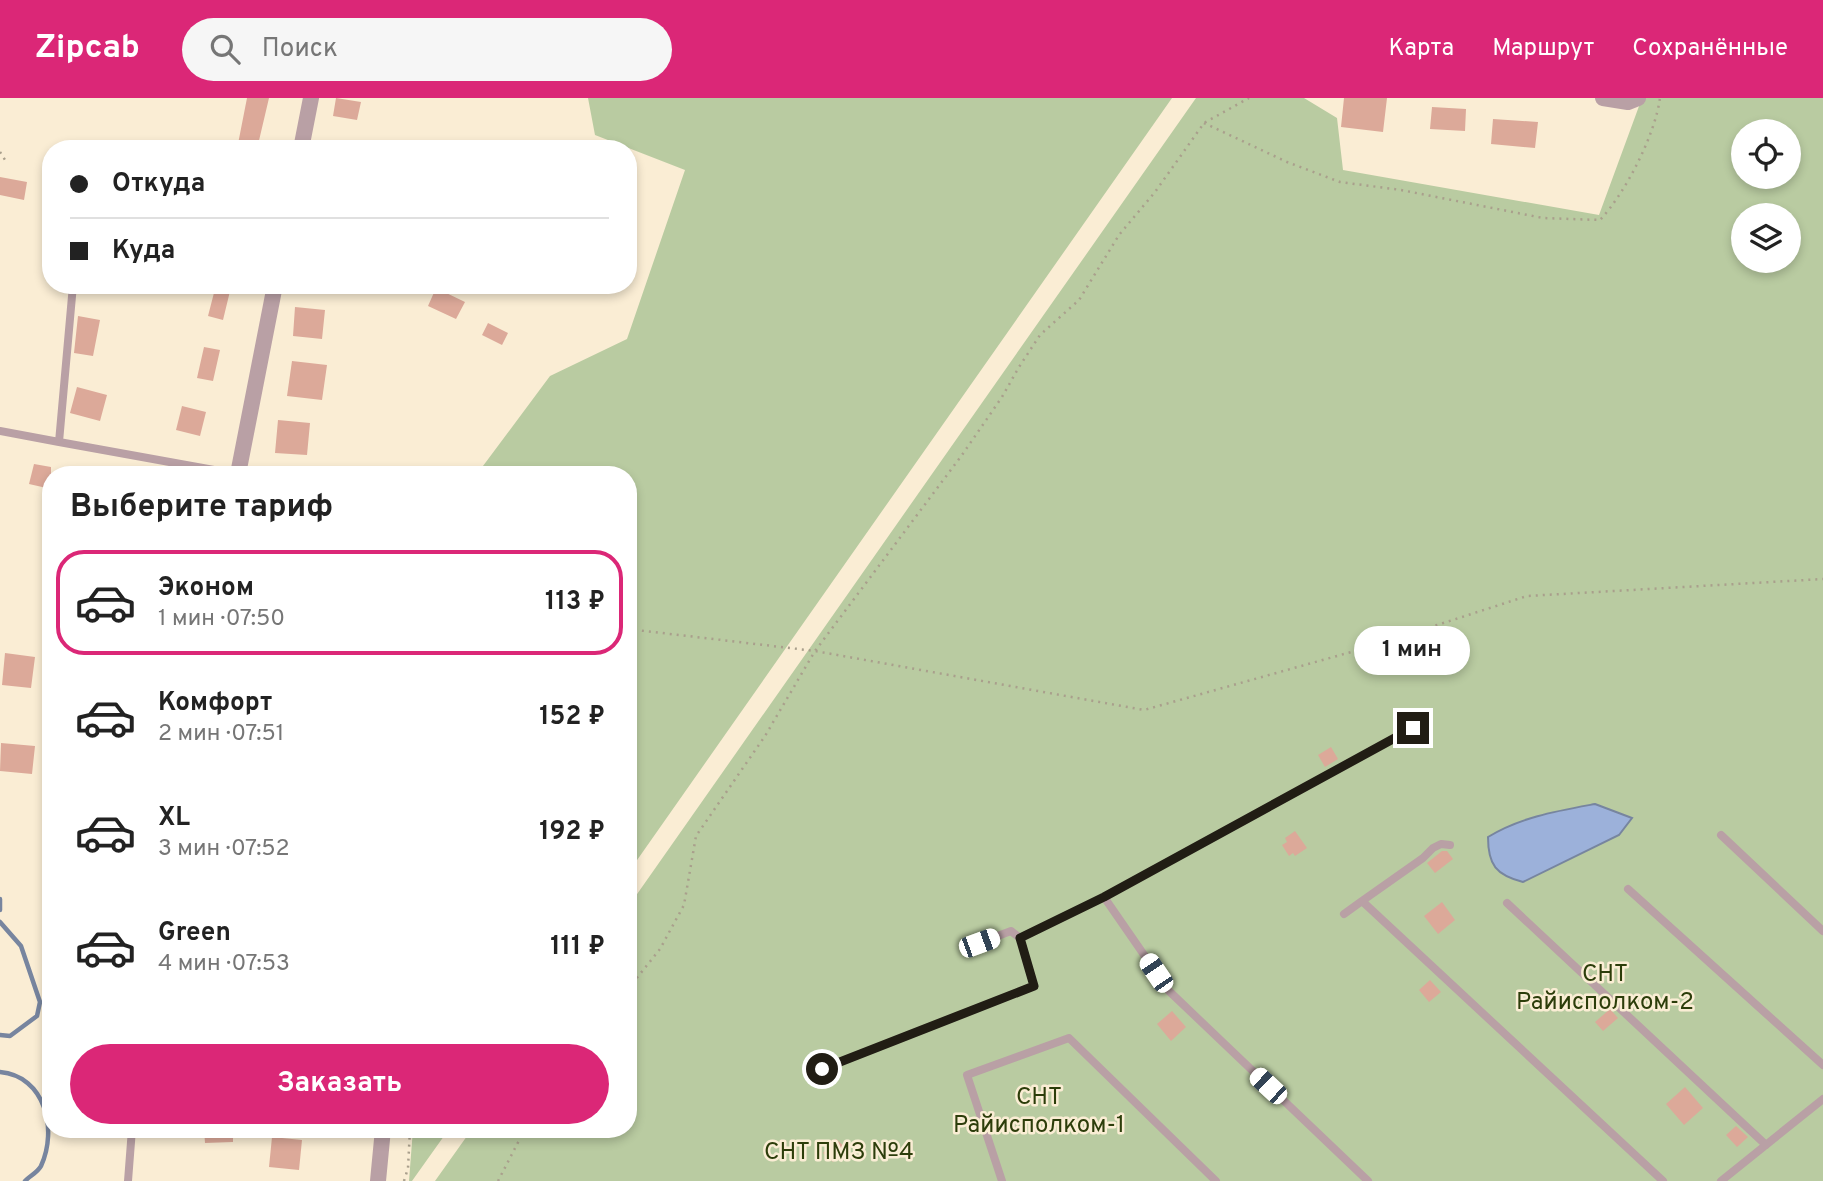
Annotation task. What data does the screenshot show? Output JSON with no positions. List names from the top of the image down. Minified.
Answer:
{"parks":["СНТ Райисполком-2","СНТ Райисполком-1","СНТ ПМЗ №4"],"page":{"header":"Zipcab","search":"Поиск","nav":["Карта","Маршрут","Сохранённые"],"banner":["Откуда","Куда"],"heading":"Выберите тариф","list":[{"name":"Эконом","note":"1 мин · 07:50","value":"113 ₽"},{"name":"Комфорт","note":"2 мин · 07:51","value":"152 ₽"},{"name":"XL","note":"3 мин · 07:52","value":"192 ₽"},{"name":"Green","note":"4 мин · 07:53","value":"111 ₽"}],"bubble":"1 мин","buttons":"Заказать"}}
